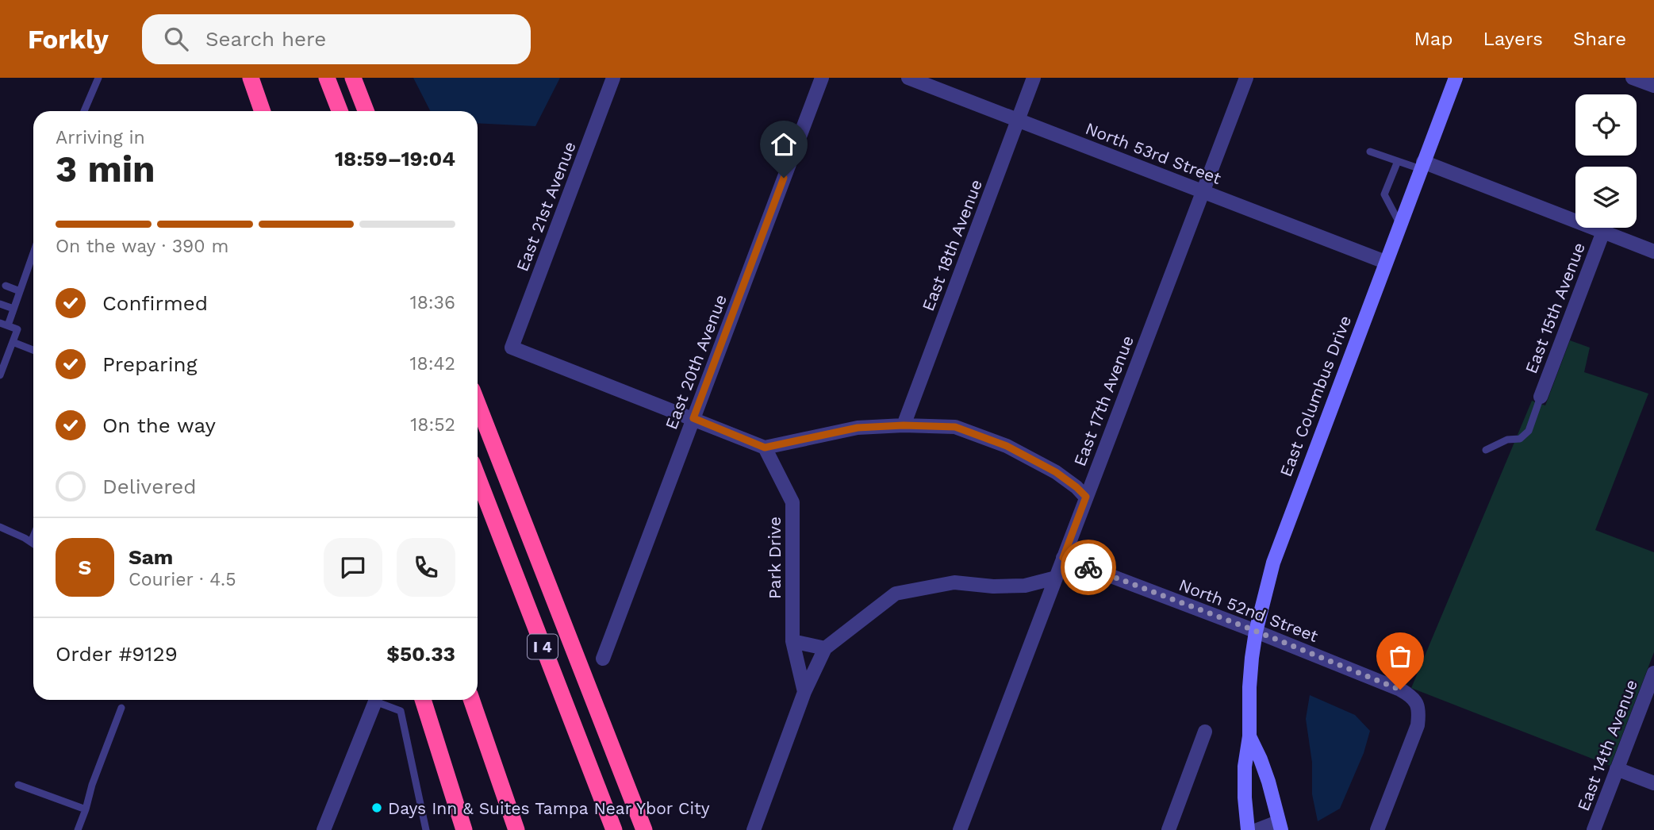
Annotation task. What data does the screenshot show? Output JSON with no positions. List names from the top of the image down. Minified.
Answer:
{"streets":{"highway":["I 4"],"main road":["East Columbus Drive"],"street":["North 53rd Street","East 21st Avenue","East 18th Avenue","East 15th Avenue","East 20th Avenue","East 17th Avenue","Park Drive","North 52nd Street","East 14th Avenue"]},"crossings":[["North 53rd Street","East 18th Avenue"],["North 53rd Street","East Columbus Drive"],["North 53rd Street","East 17th Avenue"],["East 21st Avenue","East 20th Avenue"],["East Columbus Drive","North 52nd Street"],["East 17th Avenue","North 52nd Street"]],"places":["Days Inn & Suites Tampa Near Ybor City"],"page":{"header":"Forkly","search":"Search here","nav":["Map","Layers","Share"],"heading":["3 min","Arriving in","18:59–19:04"],"panel":["Sam","Courier · 4.5","Order #9129","$50.33"],"bar":"On the way · 390 m","list":[["Confirmed","18:36"],["Preparing","18:42"],["On the way","18:52"],"Delivered"],"round":"S"}}
